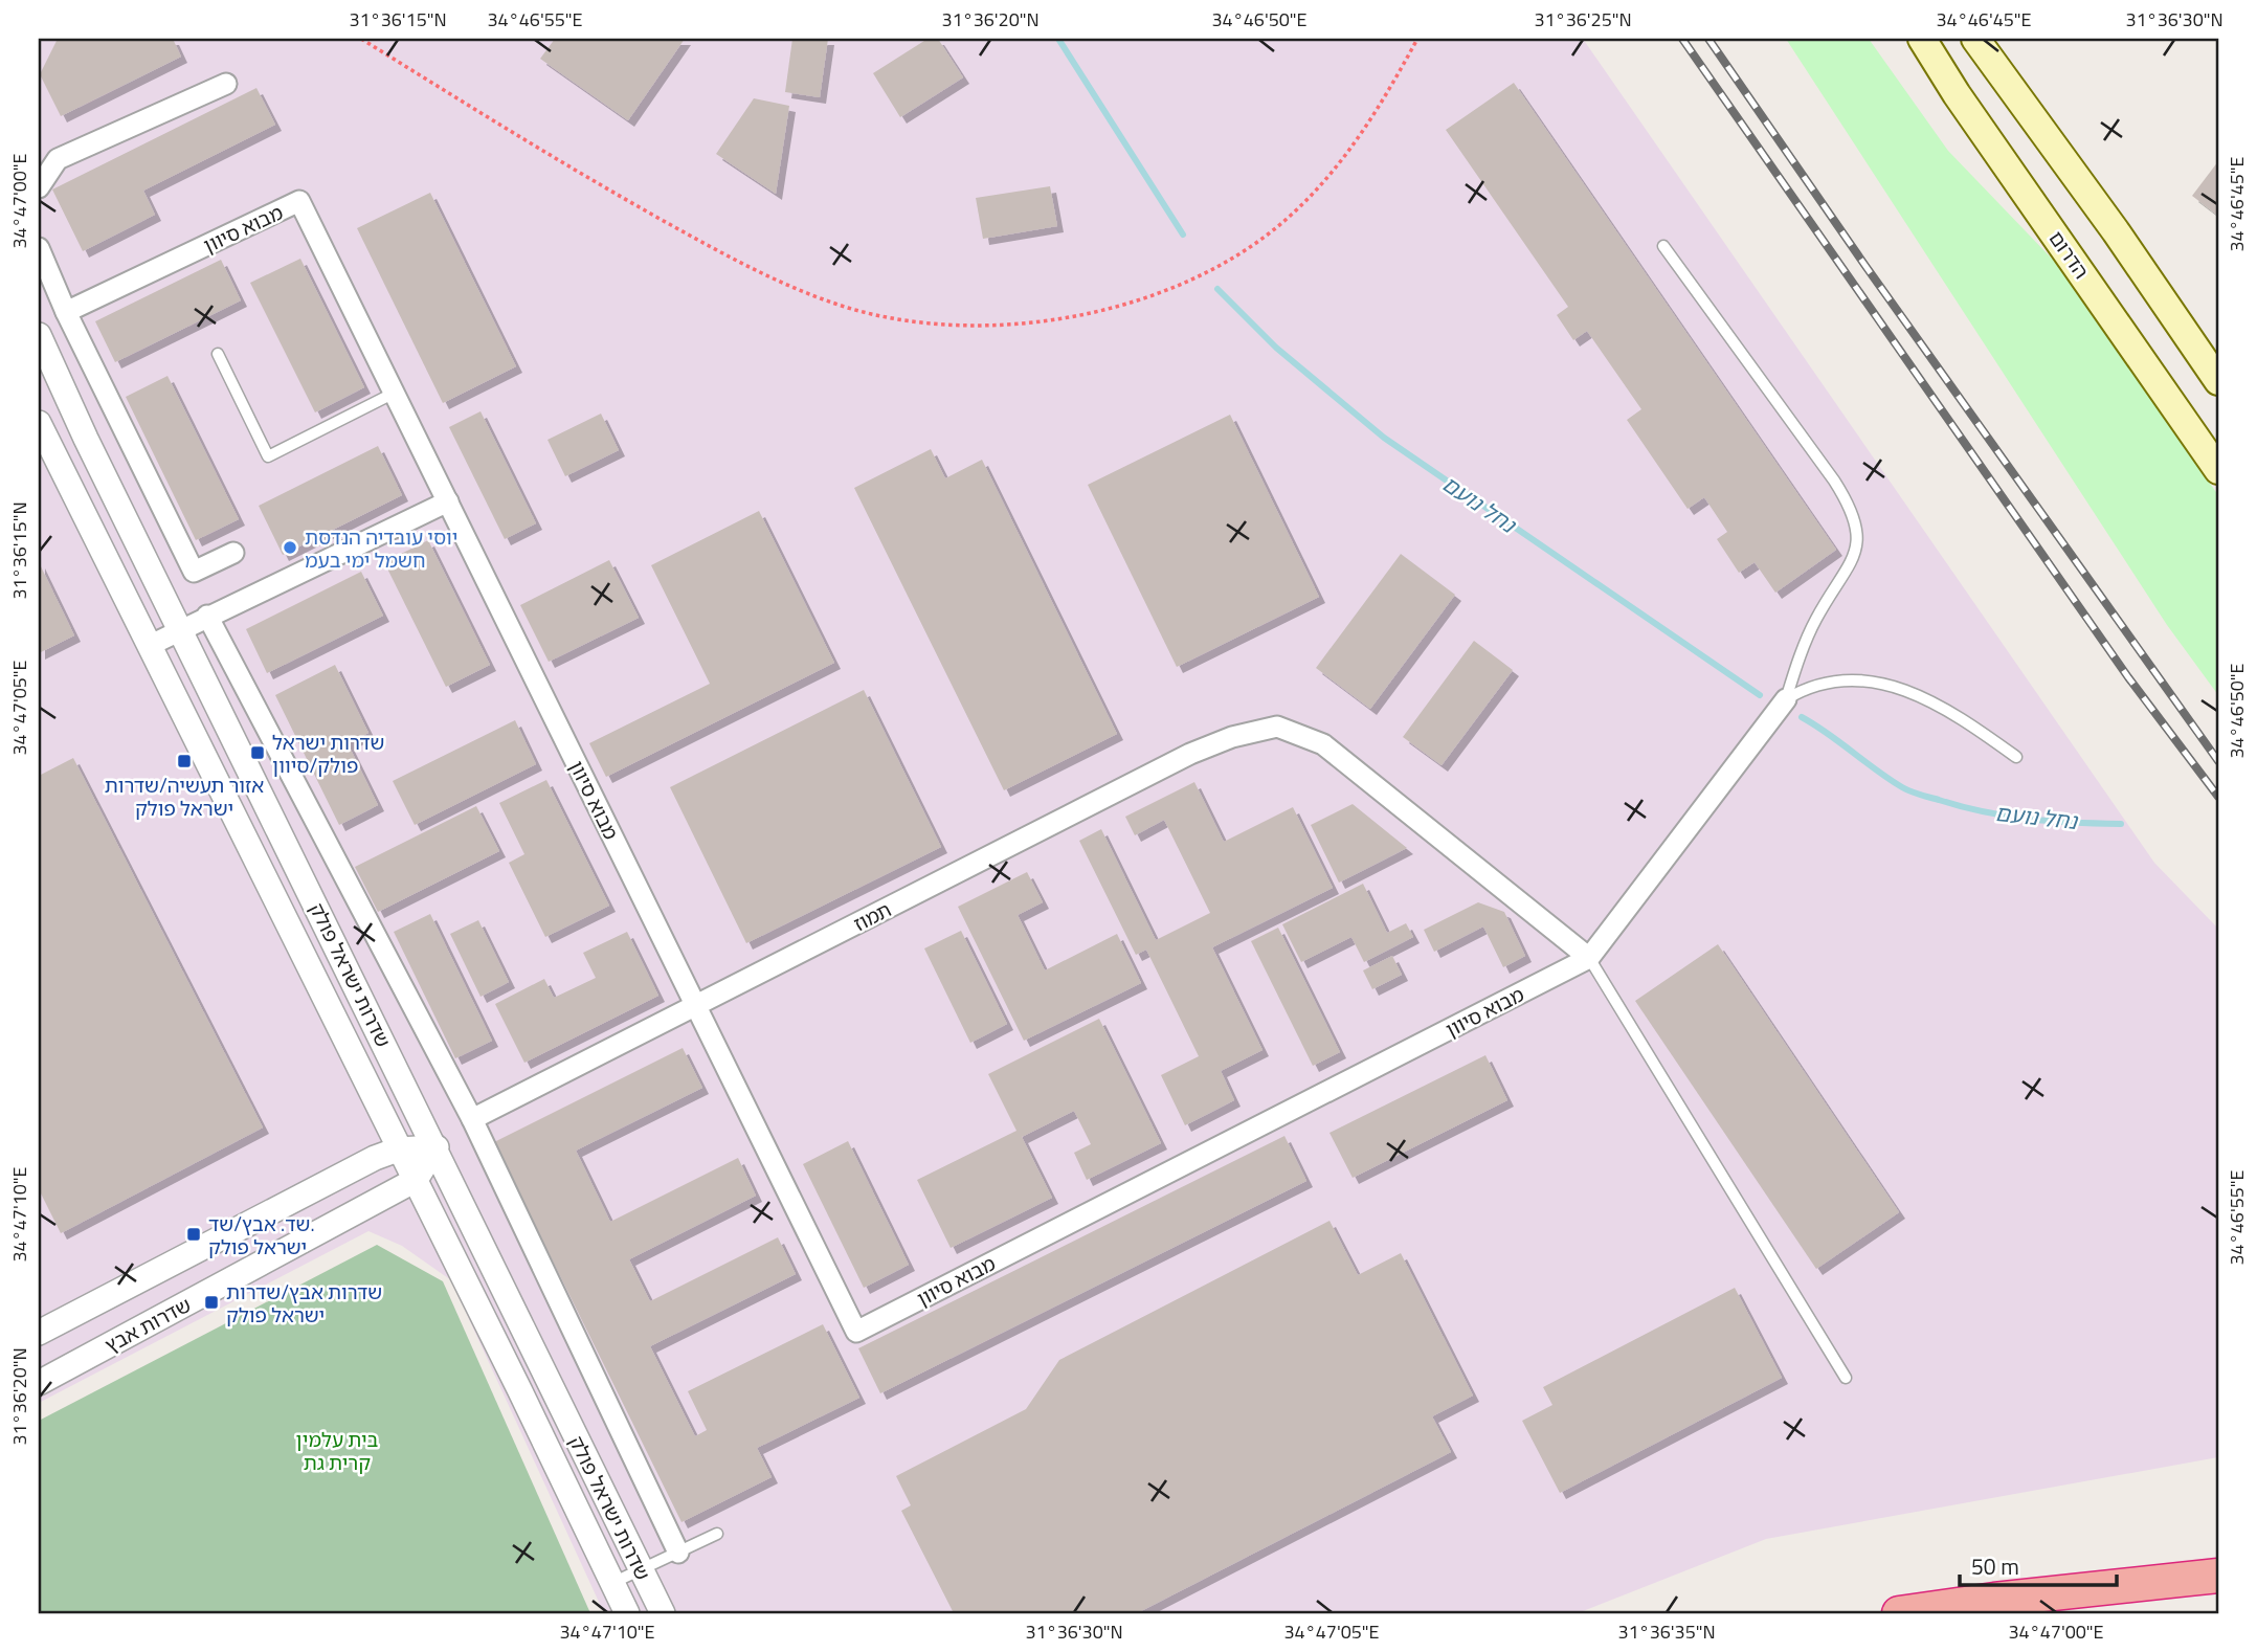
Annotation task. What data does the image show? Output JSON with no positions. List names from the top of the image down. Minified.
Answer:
{"streets":{"main road":["הדרום"],"street":["מבוא סיוון","תמוז","שדרות ישראל פולק","שדרות אבץ"]},"crossings":[["מבוא סיוון","תמוז"],["שדרות ישראל פולק","שדרות אבץ"]],"water":["נחל נועם"],"parks":["בית עלמין קרית גת"],"places":{"other":["יוסי עובדיה הנדסת חשמל ימי בעמ"],"transit":["שדרות ישראל פולק/סיוון","אזור תעשיה/שדרות ישראל פולק","שד. אבץ/שד. ישראל פולק","שדרות אבץ/שדרות ישראל פולק"]},"scale_bar":"50 m","coordinates":["31°36'15\"N","34°46'55\"E","31°36'20\"N","34°46'50\"E","31°36'25\"N","34°46'45\"E","31°36'30\"N","34°47'00\"E","34°47'05\"E","34°47'10\"E","31°36'35\"N"]}
